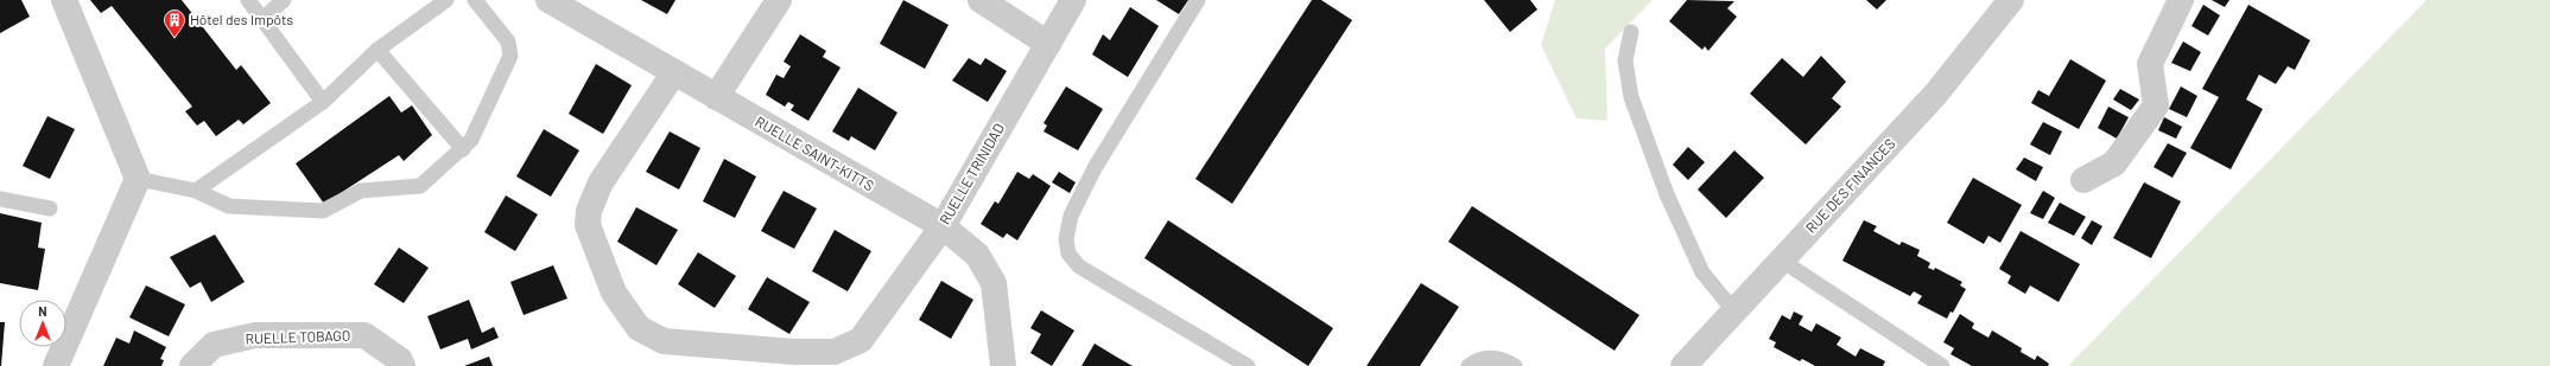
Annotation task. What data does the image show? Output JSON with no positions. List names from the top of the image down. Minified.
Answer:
{"streets":{"street":["RUELLE SAINT-KITTS","RUELLE TRINIDAD","RUE DES FINANCES","RUELLE TOBAGO"]},"crossings":[["RUELLE SAINT-KITTS","RUELLE TRINIDAD"]],"places":{"building":["Hôtel des Impôts"]},"north":"top"}
